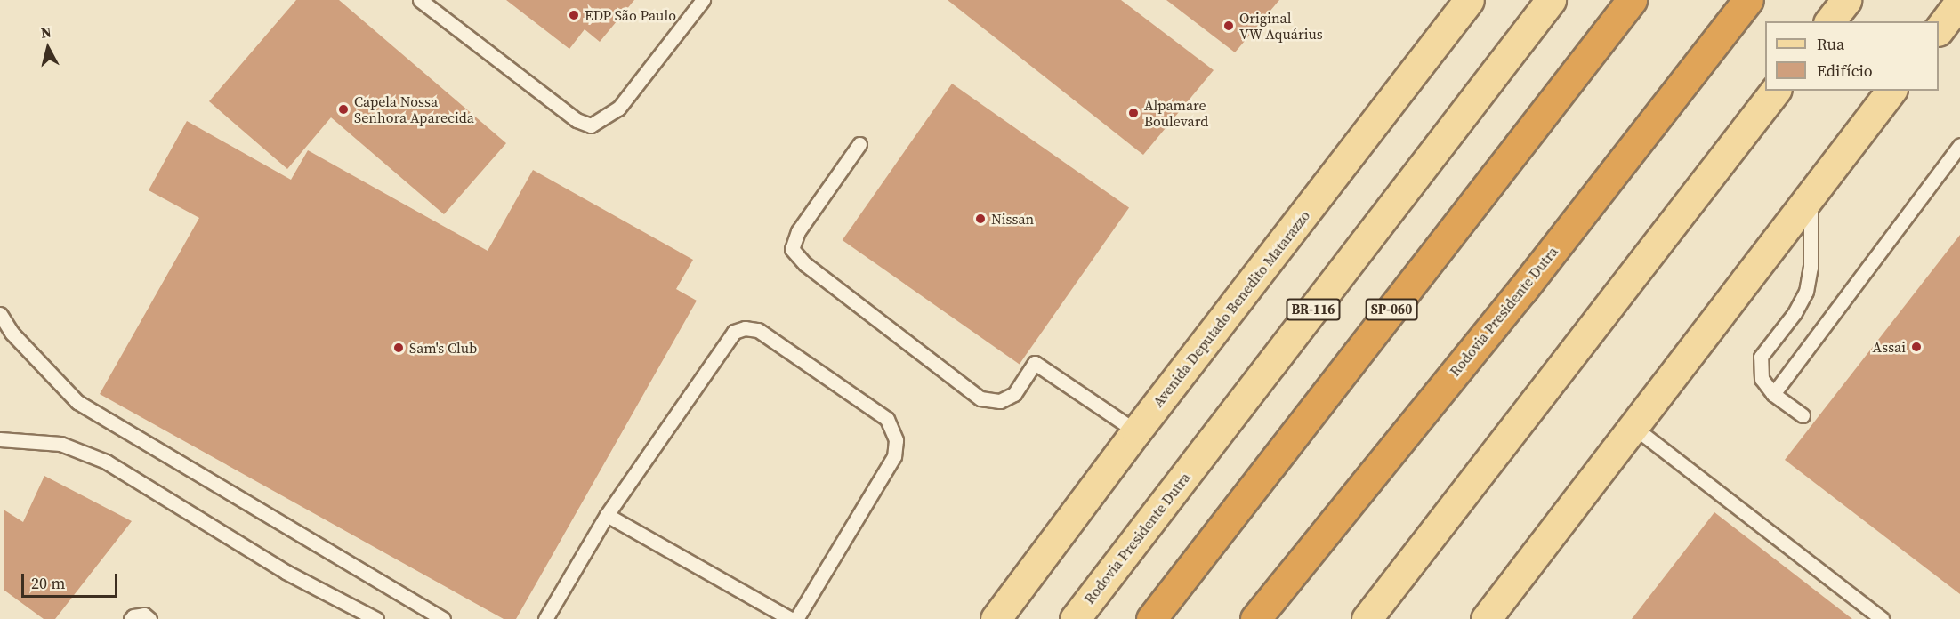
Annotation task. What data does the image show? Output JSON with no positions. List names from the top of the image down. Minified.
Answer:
{"streets":{"highway":["SP-060","Rodovia Presidente Dutra"],"main road":["Avenida Deputado Benedito Matarazzo","BR-116"]},"places":["EDP São Paulo","Original VW Aquárius","Capela Nossa Senhora Aparecida","Alpamare Boulevard","Nissan","Assai","Sam's Club"],"legend":["Rua","Edifício"],"scale_bar":"20 m","north":"top"}
